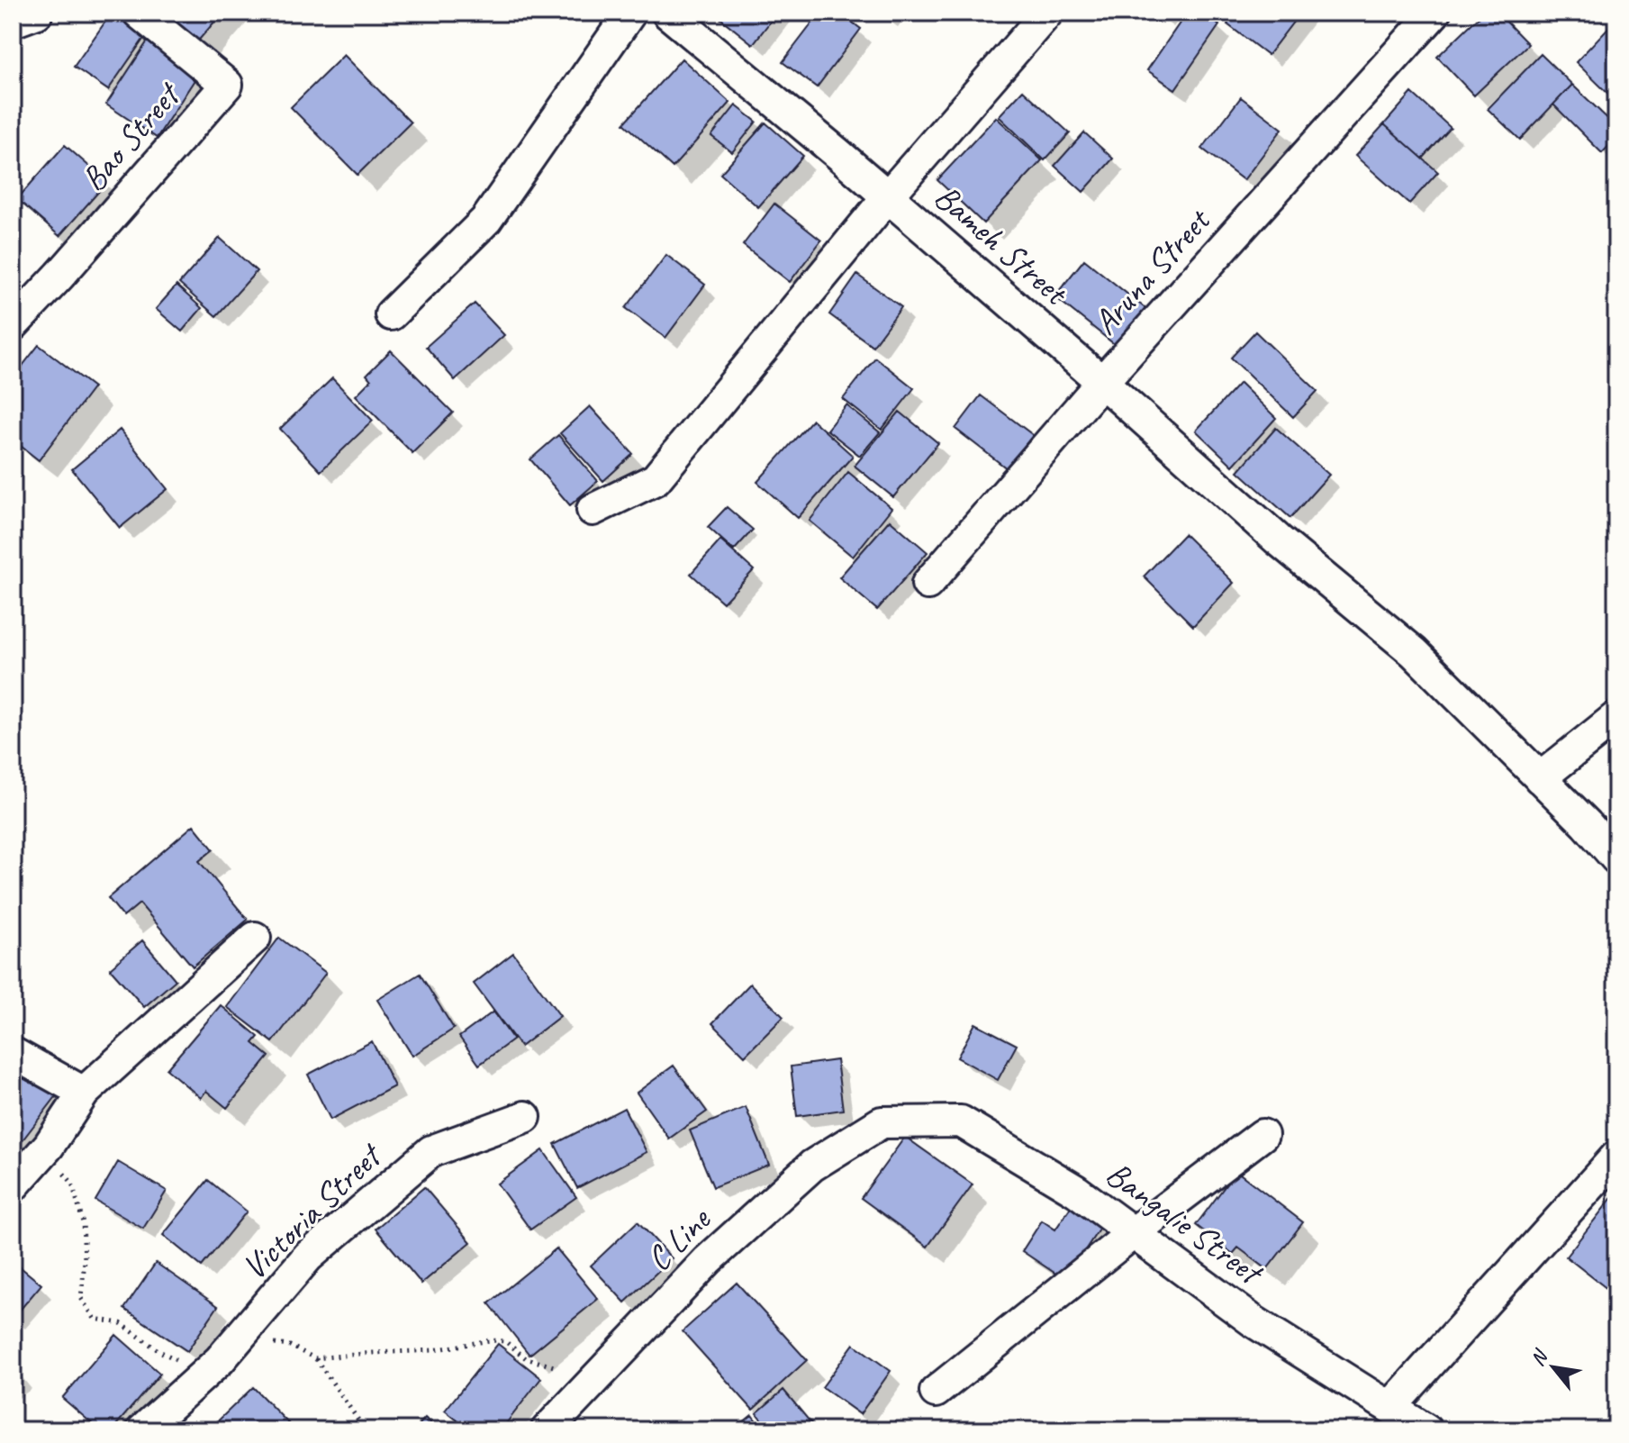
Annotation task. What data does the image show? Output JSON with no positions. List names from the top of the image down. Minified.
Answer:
{"streets":{"street":["Bao Street","Bameh Street","Aruna Street","Victoria Street","Bangalie Street","C Line"]},"crossings":[["Bameh Street","Aruna Street"],["Bangalie Street","C Line"]],"north":"top left"}
